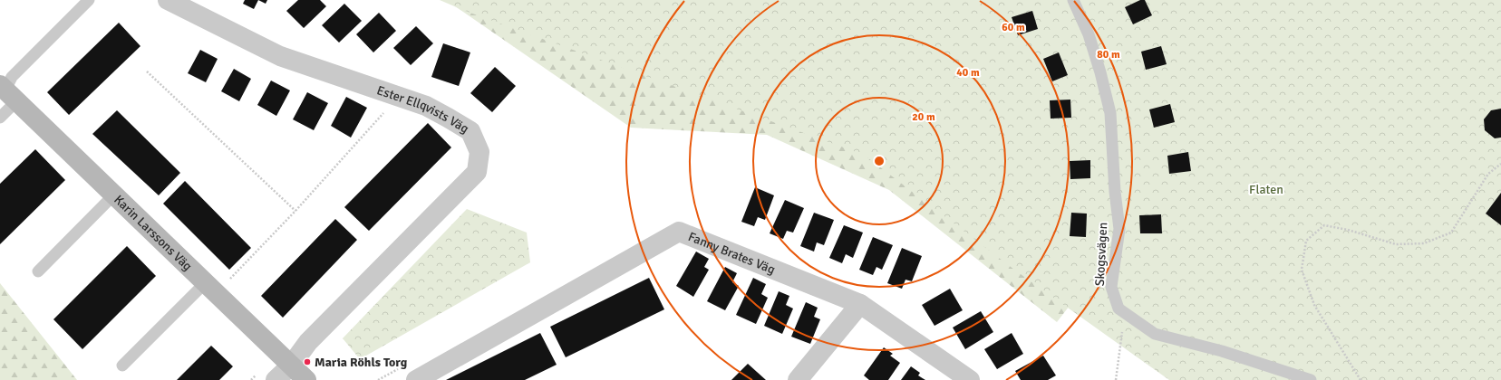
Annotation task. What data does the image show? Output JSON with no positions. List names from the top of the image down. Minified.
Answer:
{"streets":{"street":["Ester Ellqvists Väg","Karin Larssons Väg","Fanny Brates Väg"],"lane":["Skogsvägen"]},"crossings":[["Ester Ellqvists Väg","Karin Larssons Väg"]],"parks":["Flaten"],"places":["Maria Röhls Torg"],"rings":["60 m","80 m","40 m","20 m"]}
